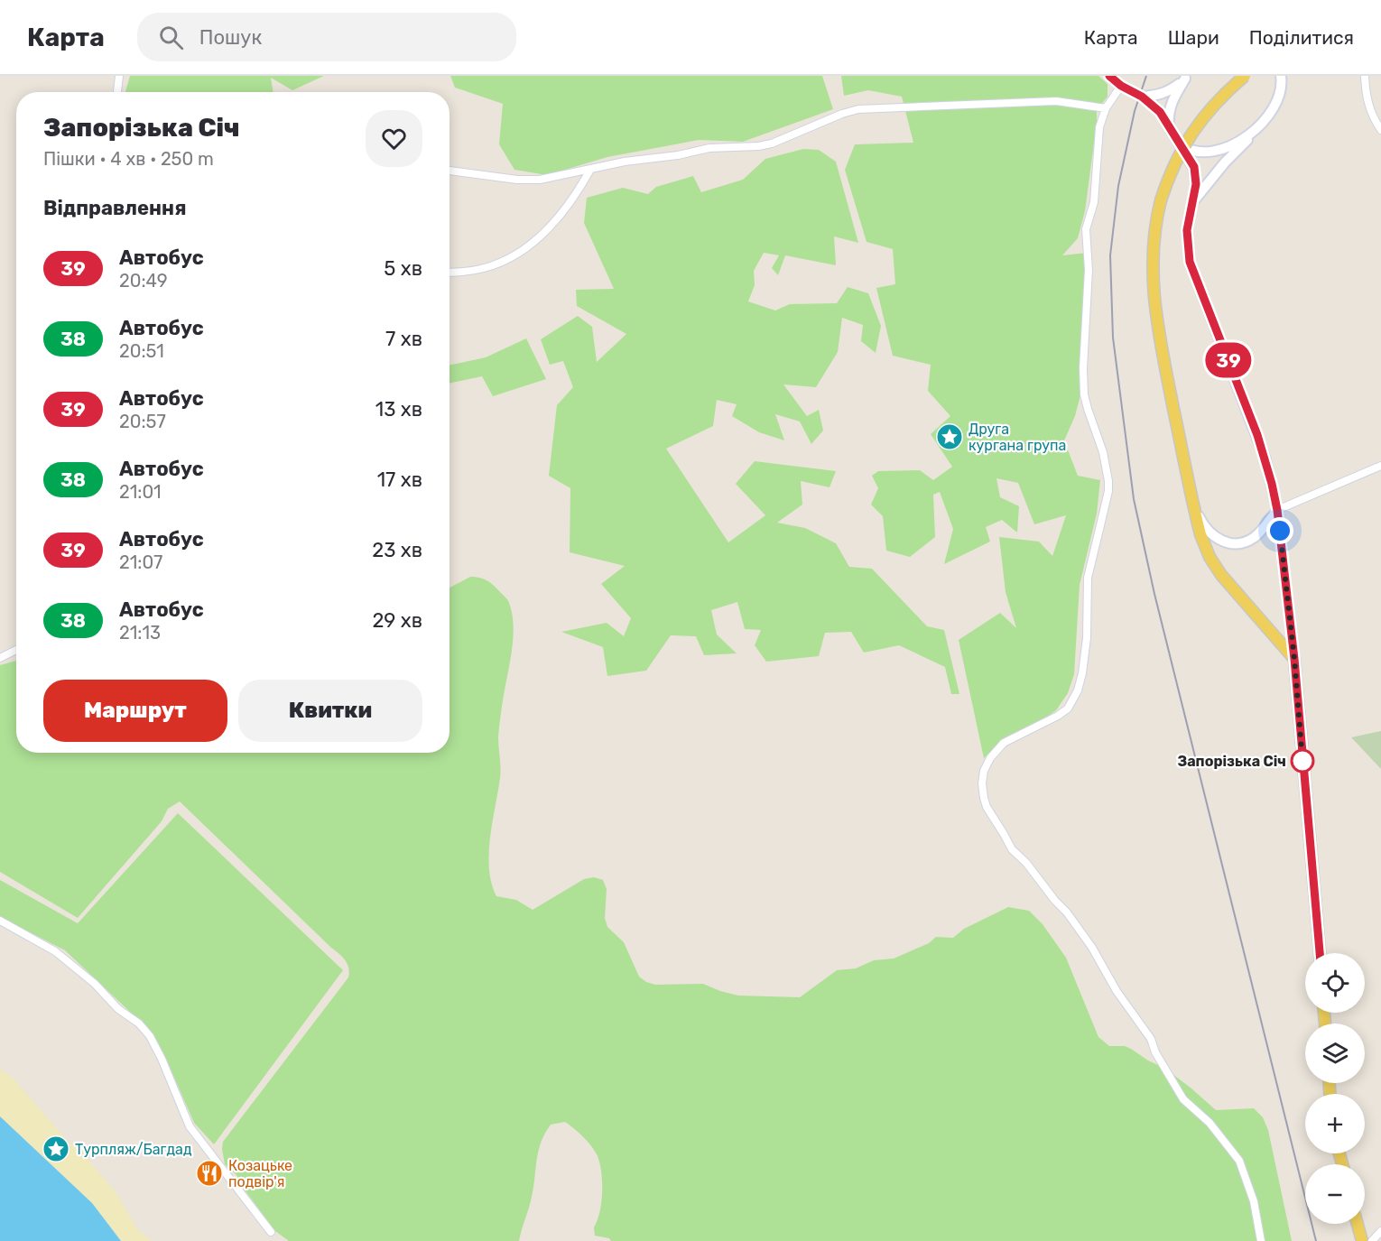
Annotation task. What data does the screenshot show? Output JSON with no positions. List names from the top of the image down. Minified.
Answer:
{"places":{"place":["Друга кургана група","Турпляж/Багдад"],"other":["Запорізька Січ"],"restaurant":["Козацьке подвір'я"]},"lines":["bus line 39"],"page":{"header":"Карта","search":"Пошук","nav":["Карта","Шари","Поділитися"],"on_map":"39","heading":[["Запорізька Січ","Пішки · 4 хв · 250 m"],"Відправлення"],"list":[{"mark":"39","name":"Автобус","note":"20:49","value":"5 хв"},{"mark":"38","name":"Автобус","note":"20:51","value":"7 хв"},{"mark":"39","name":"Автобус","note":"20:57","value":"13 хв"},{"mark":"38","name":"Автобус","note":"21:01","value":"17 хв"},{"mark":"39","name":"Автобус","note":"21:07","value":"23 хв"},{"mark":"38","name":"Автобус","note":"21:13","value":"29 хв"}],"buttons":["Маршрут","Квитки"],"map_buttons":["+","−"]}}
